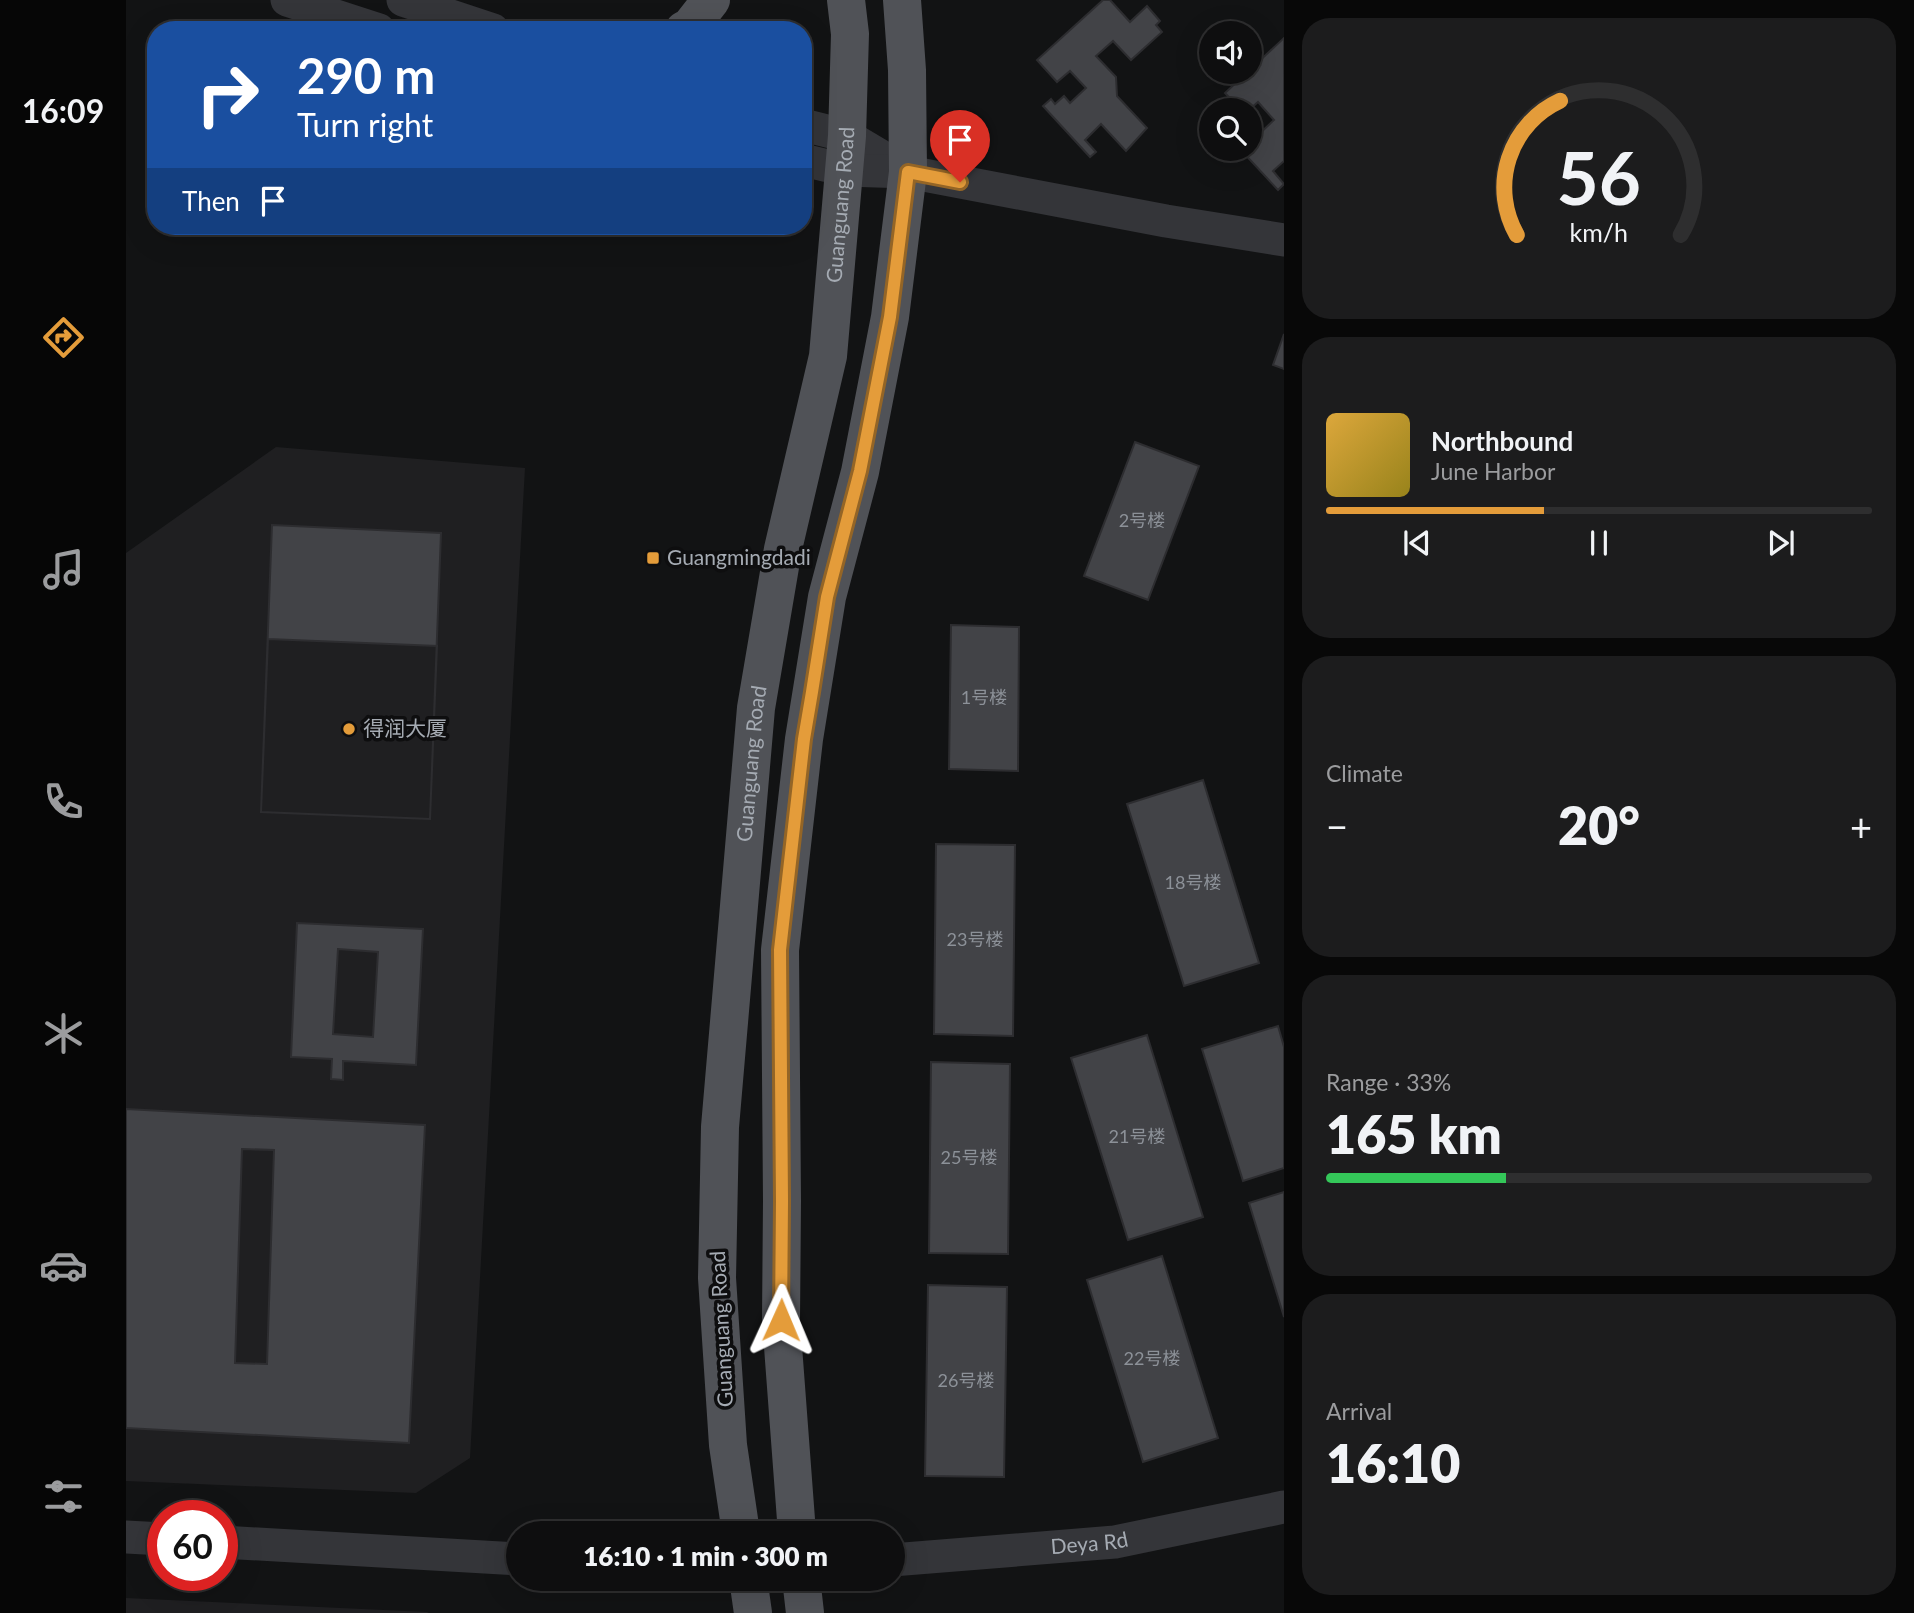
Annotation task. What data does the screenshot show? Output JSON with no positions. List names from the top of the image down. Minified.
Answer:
{"streets":{"main road":["Guanguang Road"],"street":["Deya Rd"]},"places":{"transit":["Guangmingdadi"],"other":["得润大厦"]},"house_numbers":["2号楼","1号楼","18号楼","23号楼","21号楼","25号楼","22号楼","26号楼"],"page":{"tabs":"16:09","turn":["290 m","Turn right"],"then":"Then","song":["Northbound","June Harbor"],"tile":["Climate",["Range · 33%","165 km"],["Arrival","16:10"]],"heat":["−","20°","+"],"limit":"60","trip":"16:10 · 1 min · 300 m","gauge":["56","km/h"]}}
